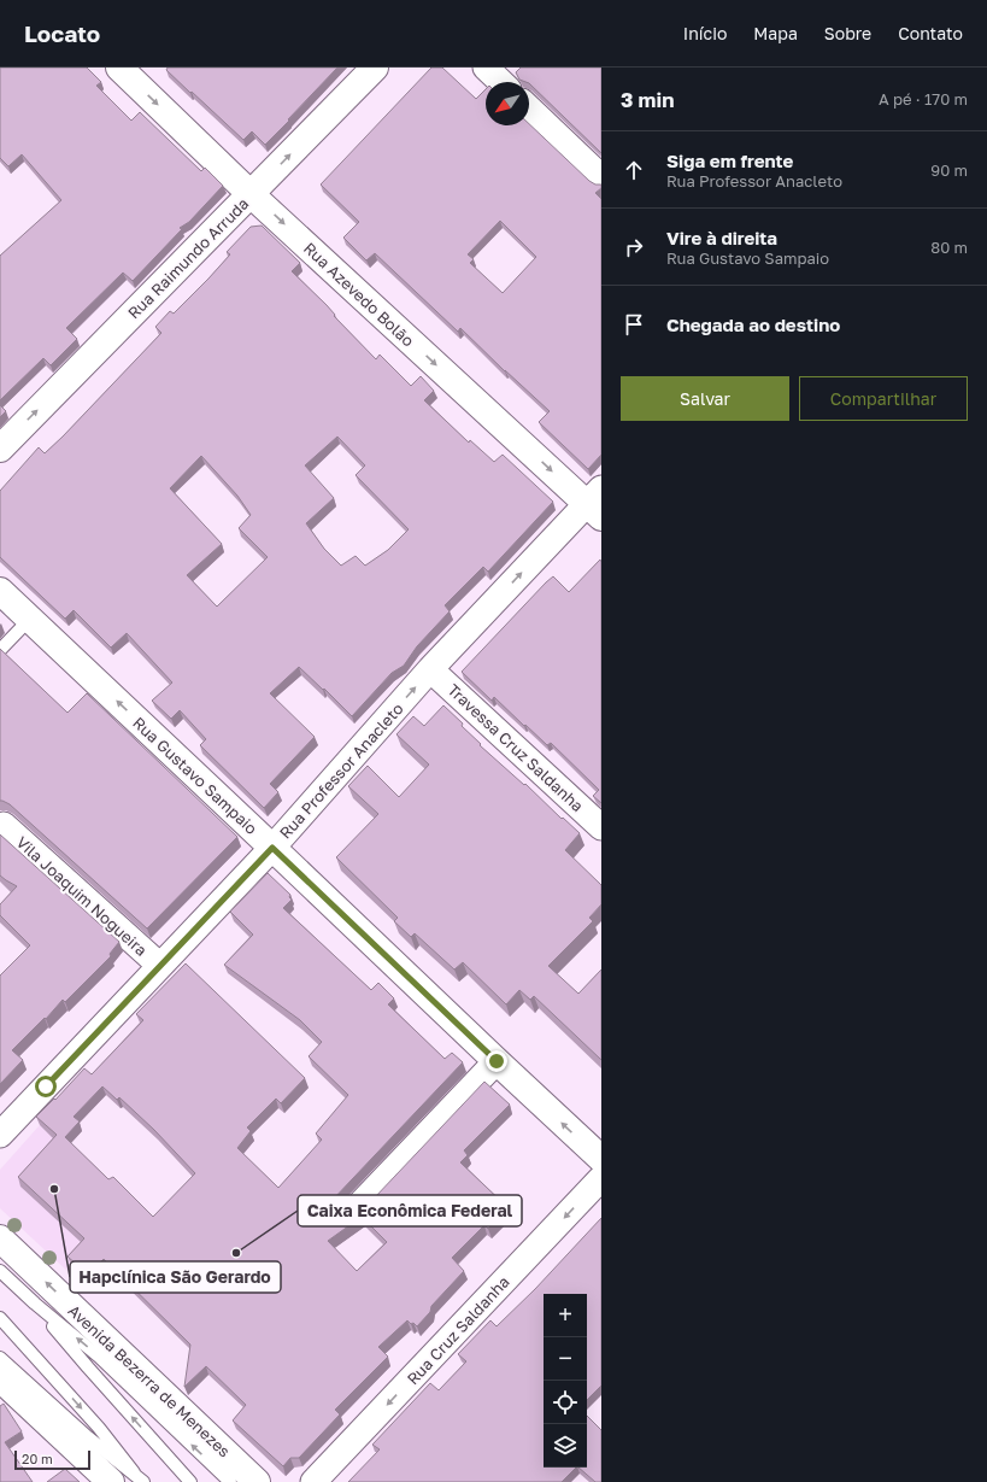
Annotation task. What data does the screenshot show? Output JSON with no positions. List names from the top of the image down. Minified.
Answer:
{"streets":{"street":["Rua Raimundo Arruda","Rua Azevedo Bolão","Travessa Cruz Saldanha","Rua Professor Anacleto","Rua Gustavo Sampaio","Vila Joaquim Nogueira","Rua Cruz Saldanha","Avenida Bezerra de Menezes"]},"crossings":[["Rua Raimundo Arruda","Rua Azevedo Bolão"],["Rua Azevedo Bolão","Rua Professor Anacleto"],["Travessa Cruz Saldanha","Rua Professor Anacleto"],["Rua Professor Anacleto","Rua Gustavo Sampaio"],["Rua Professor Anacleto","Vila Joaquim Nogueira"]],"one_way":["Rua Raimundo Arruda","Rua Azevedo Bolão","Rua Professor Anacleto","Rua Gustavo Sampaio","Avenida Bezerra de Menezes"],"places":["Hapclínica São Gerardo","Caixa Econômica Federal"],"scale_bar":"20 m","north":"bottom left","page":{"header":"Locato","nav":["Início","Mapa","Sobre","Contato"],"heading":["3 min","A pé · 170 m"],"list":[["Siga em frente","Rua Professor Anacleto","90 m"],["Vire à direita","Rua Gustavo Sampaio","80 m"],"Chegada ao destino"],"buttons":["Salvar","Compartilhar"],"map_buttons":["+","−"],"scale":"20 m"}}
